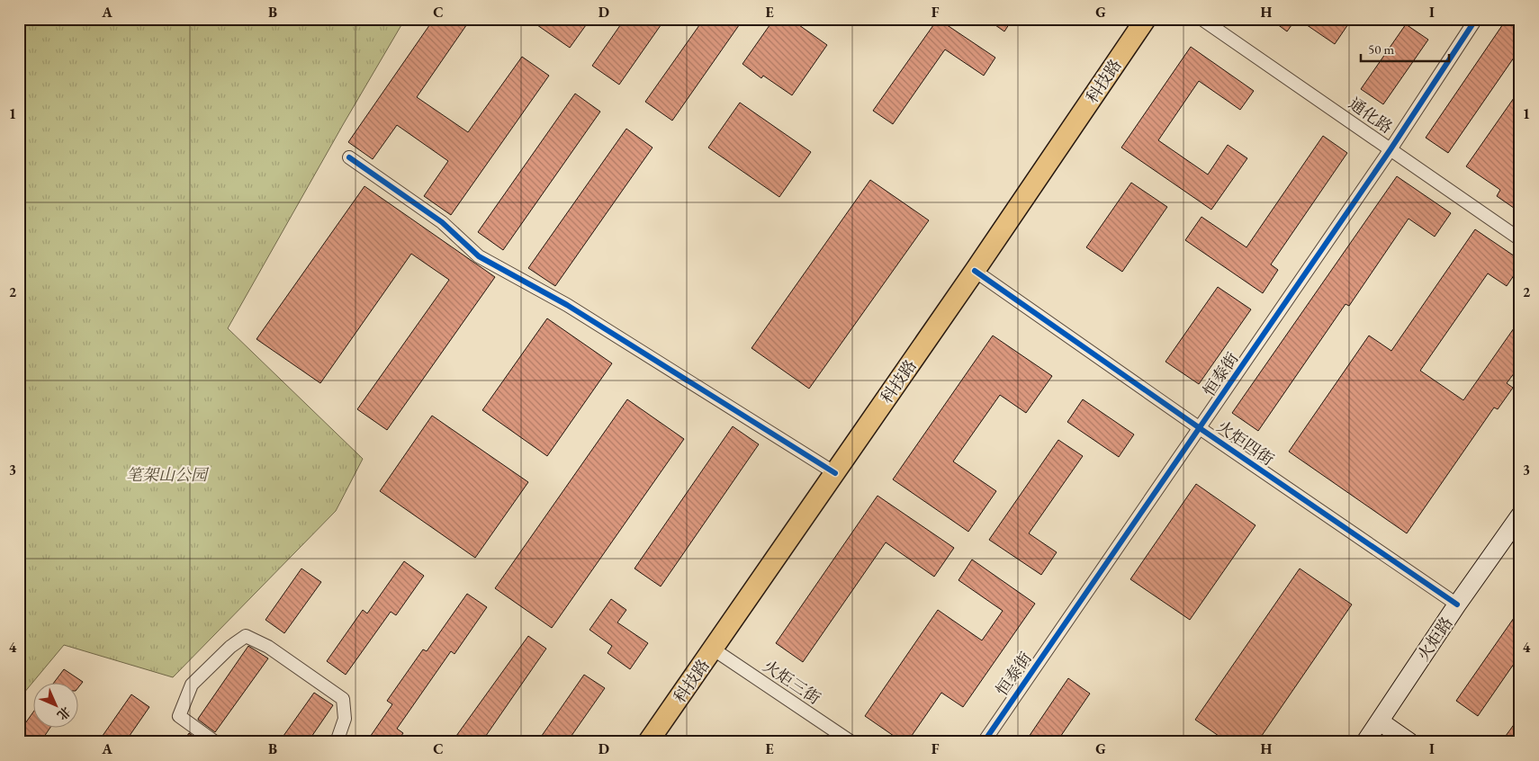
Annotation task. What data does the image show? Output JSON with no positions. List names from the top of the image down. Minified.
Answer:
{"streets":{"main road":["科技路","火炬路"],"street":["通化路","恒泰街","火炬四街","火炬三街"]},"crossings":[["科技路","火炬四街"],["科技路","火炬三街"],["通化路","恒泰街"],["恒泰街","火炬四街"],["火炬四街","火炬路"]],"parks":["笔架山公园"],"scale_bar":"50 m","north":"bottom right","grid":{"columns":["A","B","C","D","E","F","G","H","I"],"rows":["1","2","3","4"]}}
